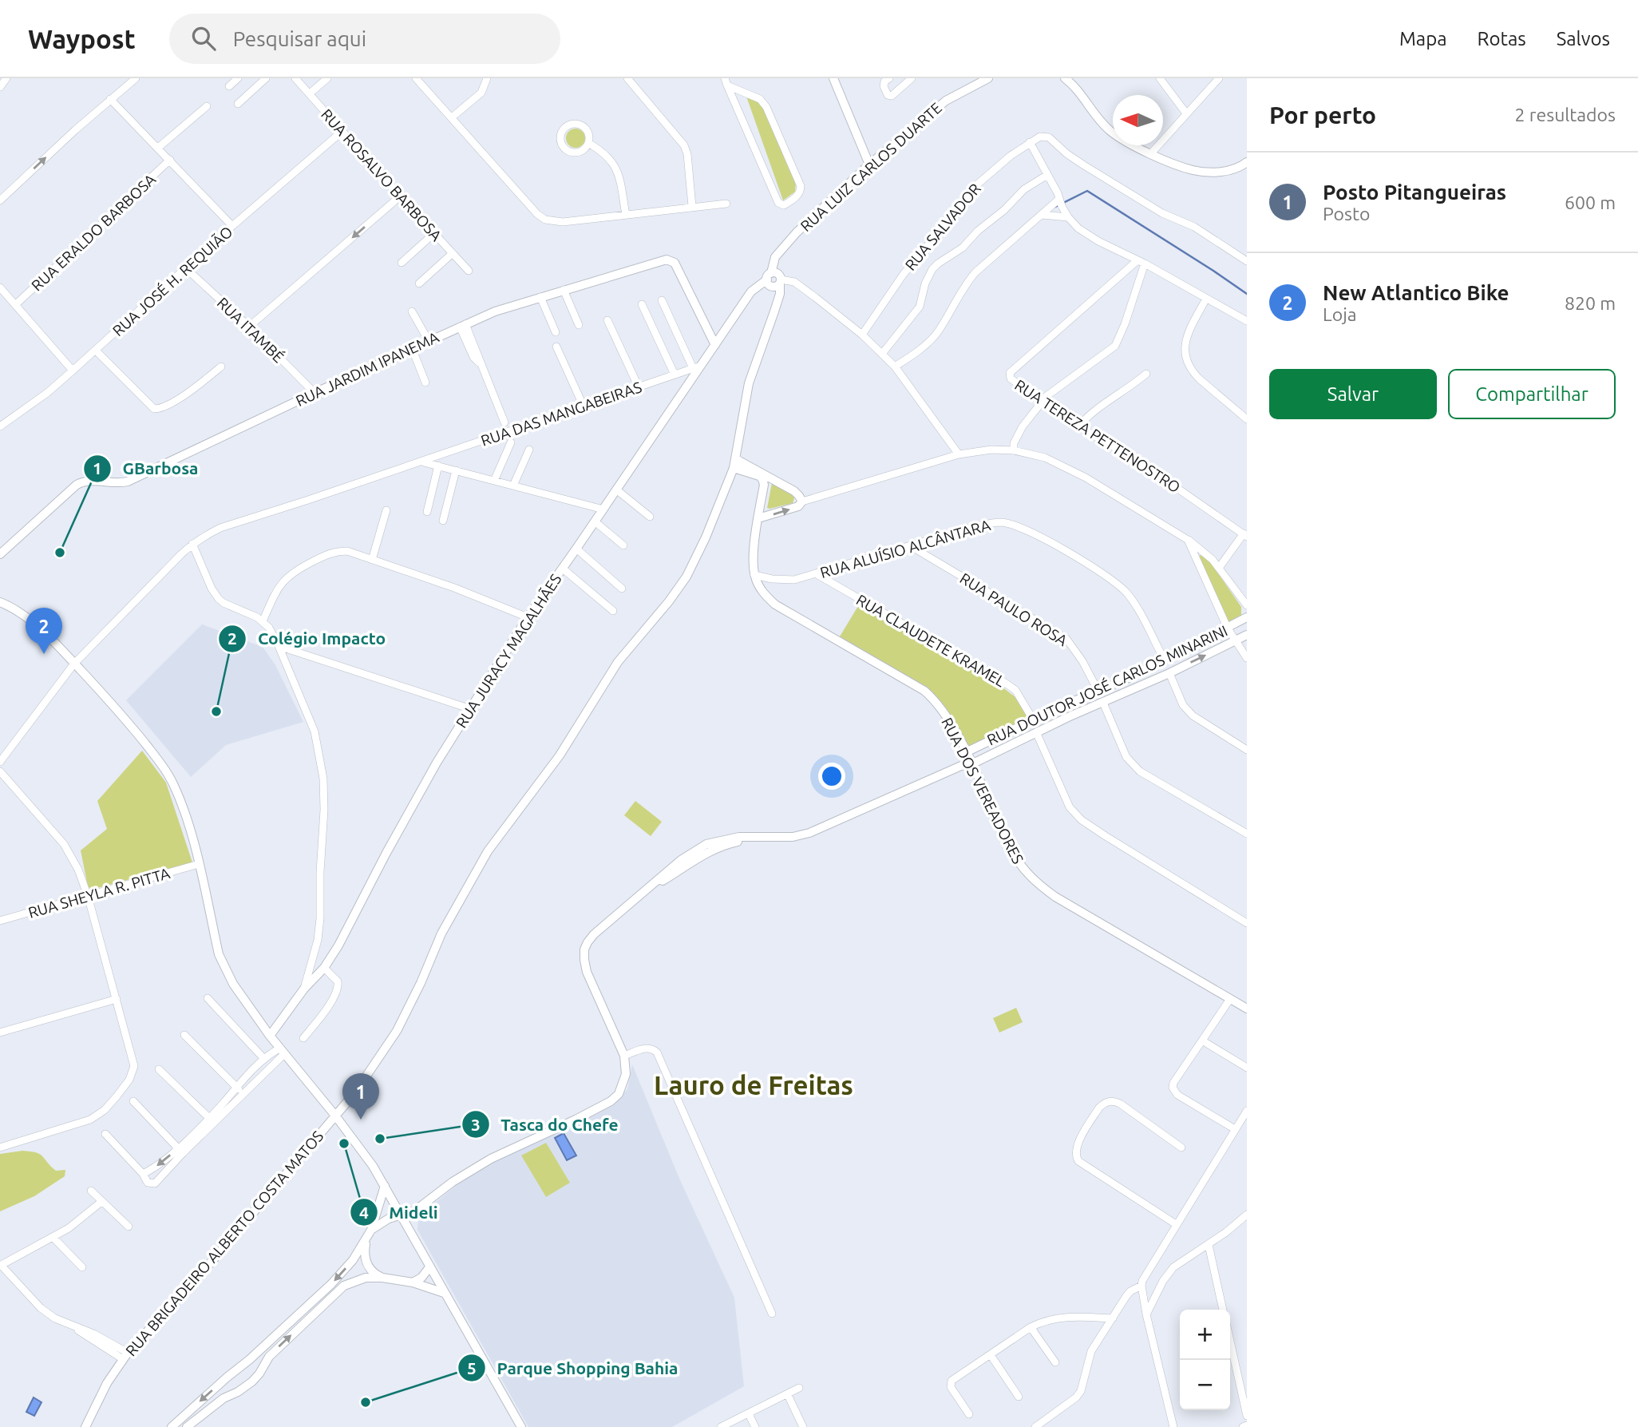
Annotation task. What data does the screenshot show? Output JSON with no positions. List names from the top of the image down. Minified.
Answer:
{"streets":{"street":["RUA LUIZ CARLOS DUARTE","RUA ROSALVO BARBOSA","RUA SALVADOR","RUA ERALDO BARBOSA","RUA JOSÉ H. REQUIÃO","RUA ITAMBÉ","RUA JARDIM IPANEMA","RUA DAS MANGABEIRAS","RUA TEREZA PETTENOSTRO","RUA ALUÍSIO ALCÂNTARA","RUA PAULO ROSA","RUA CLAUDETE KRAMEL","RUA JURACY MAGALHÃES","RUA DOUTOR JOSÉ CARLOS MINARINI","RUA DOS VEREADORES","RUA SHEYLA R. PITTA","RUA BRIGADEIRO ALBERTO COSTA MATOS"]},"crossings":[["RUA LUIZ CARLOS DUARTE","RUA JURACY MAGALHÃES"],["RUA LUIZ CARLOS DUARTE","RUA BRIGADEIRO ALBERTO COSTA MATOS"],["RUA ROSALVO BARBOSA","RUA JOSÉ H. REQUIÃO"],["RUA JOSÉ H. REQUIÃO","RUA ITAMBÉ"],["RUA ITAMBÉ","RUA JARDIM IPANEMA"],["RUA JARDIM IPANEMA","RUA JURACY MAGALHÃES"],["RUA DAS MANGABEIRAS","RUA JURACY MAGALHÃES"],["RUA ALUÍSIO ALCÂNTARA","RUA PAULO ROSA"],["RUA ALUÍSIO ALCÂNTARA","RUA CLAUDETE KRAMEL"],["RUA ALUÍSIO ALCÂNTARA","RUA DOUTOR JOSÉ CARLOS MINARINI"],["RUA ALUÍSIO ALCÂNTARA","RUA DOS VEREADORES"],["RUA PAULO ROSA","RUA DOUTOR JOSÉ CARLOS MINARINI"],["RUA CLAUDETE KRAMEL","RUA DOUTOR JOSÉ CARLOS MINARINI"],["RUA JURACY MAGALHÃES","RUA BRIGADEIRO ALBERTO COSTA MATOS"],["RUA DOUTOR JOSÉ CARLOS MINARINI","RUA DOS VEREADORES"]],"districts":["Lauro de Freitas"],"places":["GBarbosa","Colégio Impacto","Tasca do Chefe","Mideli","Parque Shopping Bahia"],"north":"left","page":{"header":"Waypost","search":"Pesquisar aqui","nav":["Mapa","Rotas","Salvos"],"heading":["Por perto","2 resultados"],"list":[{"mark":"1","name":"Posto Pitangueiras","note":"Posto","value":"600 m"},{"mark":"2","name":"New Atlantico Bike","note":"Loja","value":"820 m"}],"buttons":["Salvar","Compartilhar"],"pins":["2","1"],"map_buttons":["+","−"]}}
